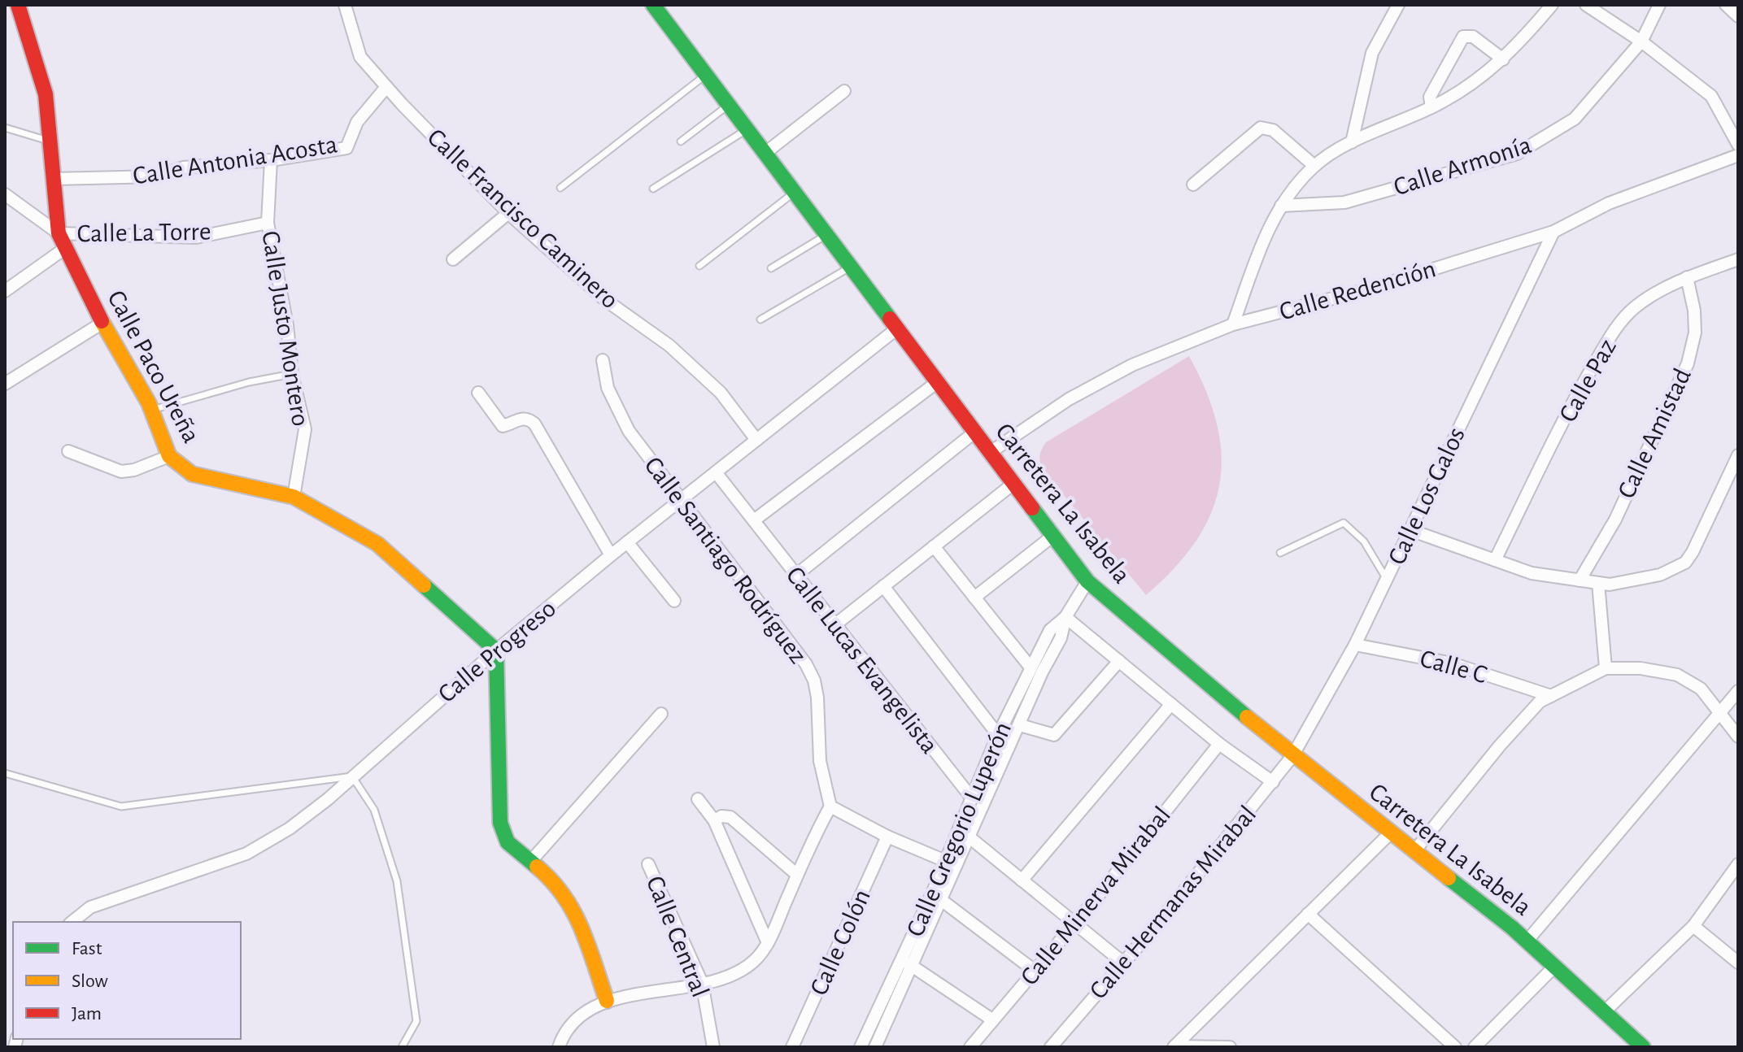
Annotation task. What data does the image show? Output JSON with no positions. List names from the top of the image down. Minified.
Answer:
{"streets":{"main road":["Calle Paco Ureña","Carretera La Isabela"],"street":["Calle Antonia Acosta","Calle Armonía","Calle Francisco Caminero","Calle La Torre","Calle Redención","Calle Justo Montero","Calle Paz","Calle Amistad","Calle Los Galos","Calle Santiago Rodríguez","Calle Progreso","Calle Lucas Evangelista","Calle C","Calle Gregorio Luperón","Calle Minerva Mirabal","Calle Hermanas Mirabal","Calle Central","Calle Colón"]},"crossings":[["Calle Antonia Acosta","Calle Francisco Caminero"],["Calle Antonia Acosta","Calle Justo Montero"],["Calle Antonia Acosta","Calle Paco Ureña"],["Calle Francisco Caminero","Calle Progreso"],["Calle La Torre","Calle Justo Montero"],["Calle La Torre","Calle Paco Ureña"],["Calle Redención","Calle Los Galos"],["Calle Redención","Carretera La Isabela"],["Calle Justo Montero","Calle Paco Ureña"],["Calle Paco Ureña","Calle Progreso"],["Calle Paz","Calle Amistad"],["Calle Los Galos","Carretera La Isabela"],["Calle Los Galos","Calle C"],["Calle Los Galos","Calle Hermanas Mirabal"],["Carretera La Isabela","Calle Progreso"],["Carretera La Isabela","Calle Gregorio Luperón"],["Carretera La Isabela","Calle Hermanas Mirabal"],["Calle Santiago Rodríguez","Calle Progreso"],["Calle Progreso","Calle Lucas Evangelista"],["Calle Lucas Evangelista","Calle Gregorio Luperón"]],"legend":["Fast","Slow","Jam"]}
